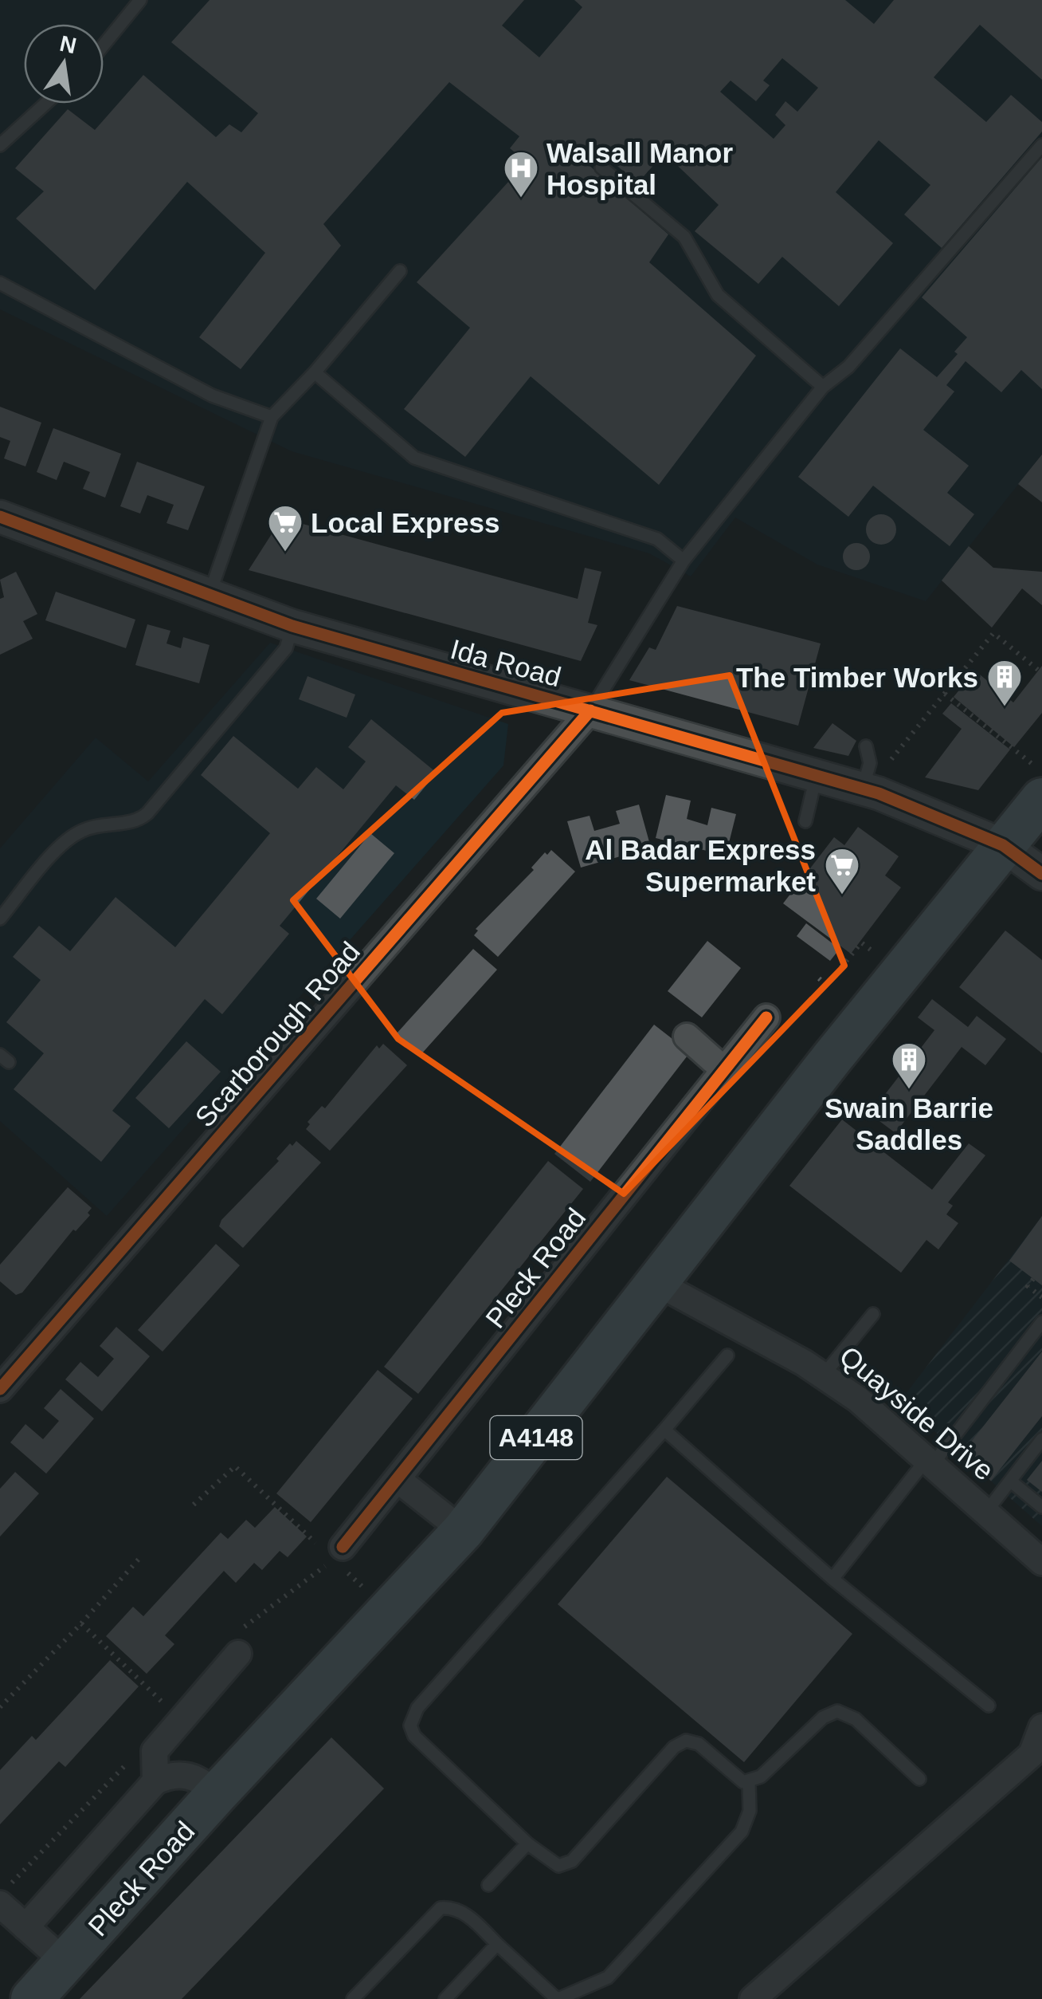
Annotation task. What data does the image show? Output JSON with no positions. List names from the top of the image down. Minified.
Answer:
{"streets":{"highway":["Pleck Road","A4148"],"street":["Ida Road","Scarborough Road","Quayside Drive"]},"crossings":[["Ida Road","Scarborough Road"],["Ida Road","Pleck Road"],["Pleck Road","Quayside Drive"]],"places":{"hospital":["Walsall Manor Hospital"],"supermarket":["Local Express","Al Badar Express Supermarket"],"building":["The Timber Works","Swain Barrie Saddles"]},"north":"top"}
